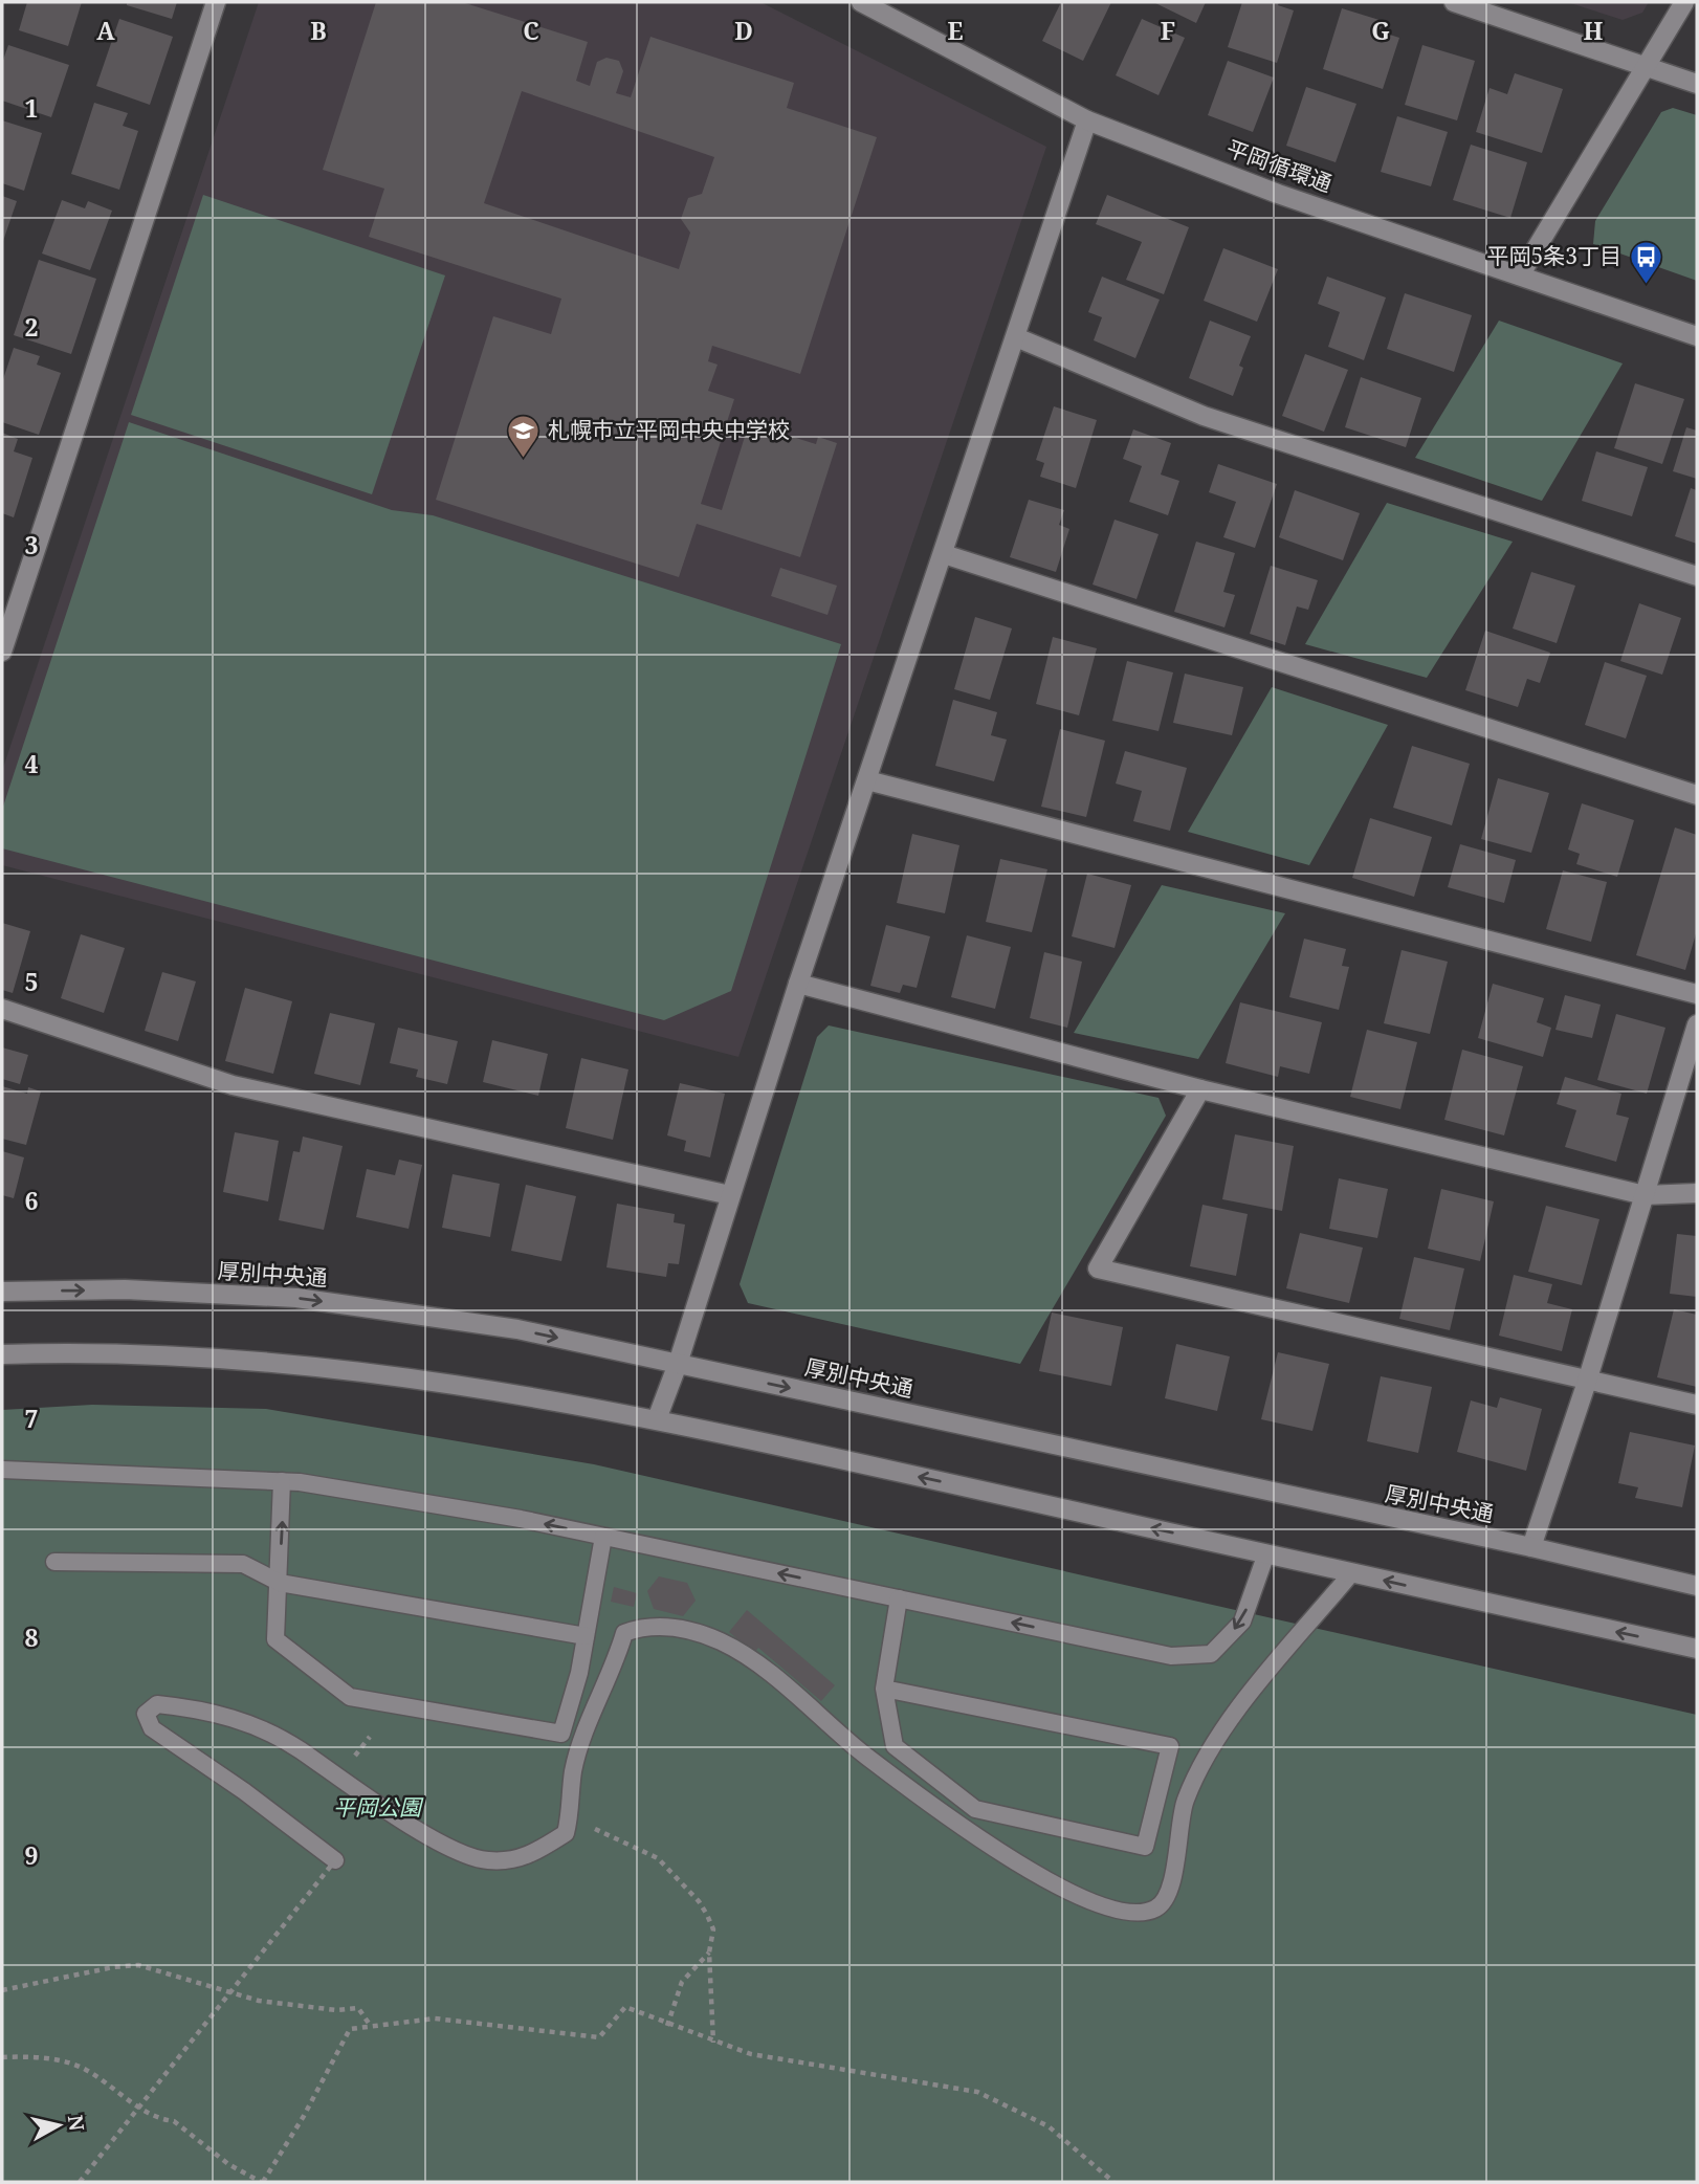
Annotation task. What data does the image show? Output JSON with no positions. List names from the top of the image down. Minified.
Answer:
{"streets":{"street":["平岡循環通","厚別中央通"]},"parks":["平岡公園"],"places":{"bus stop":["平岡5条3丁目"],"school or university":["札幌市立平岡中央中学校"]},"north":"right","grid":{"columns":["A","B","C","D","E","F","G","H"],"rows":["1","2","3","4","5","6","7","8","9"]}}
